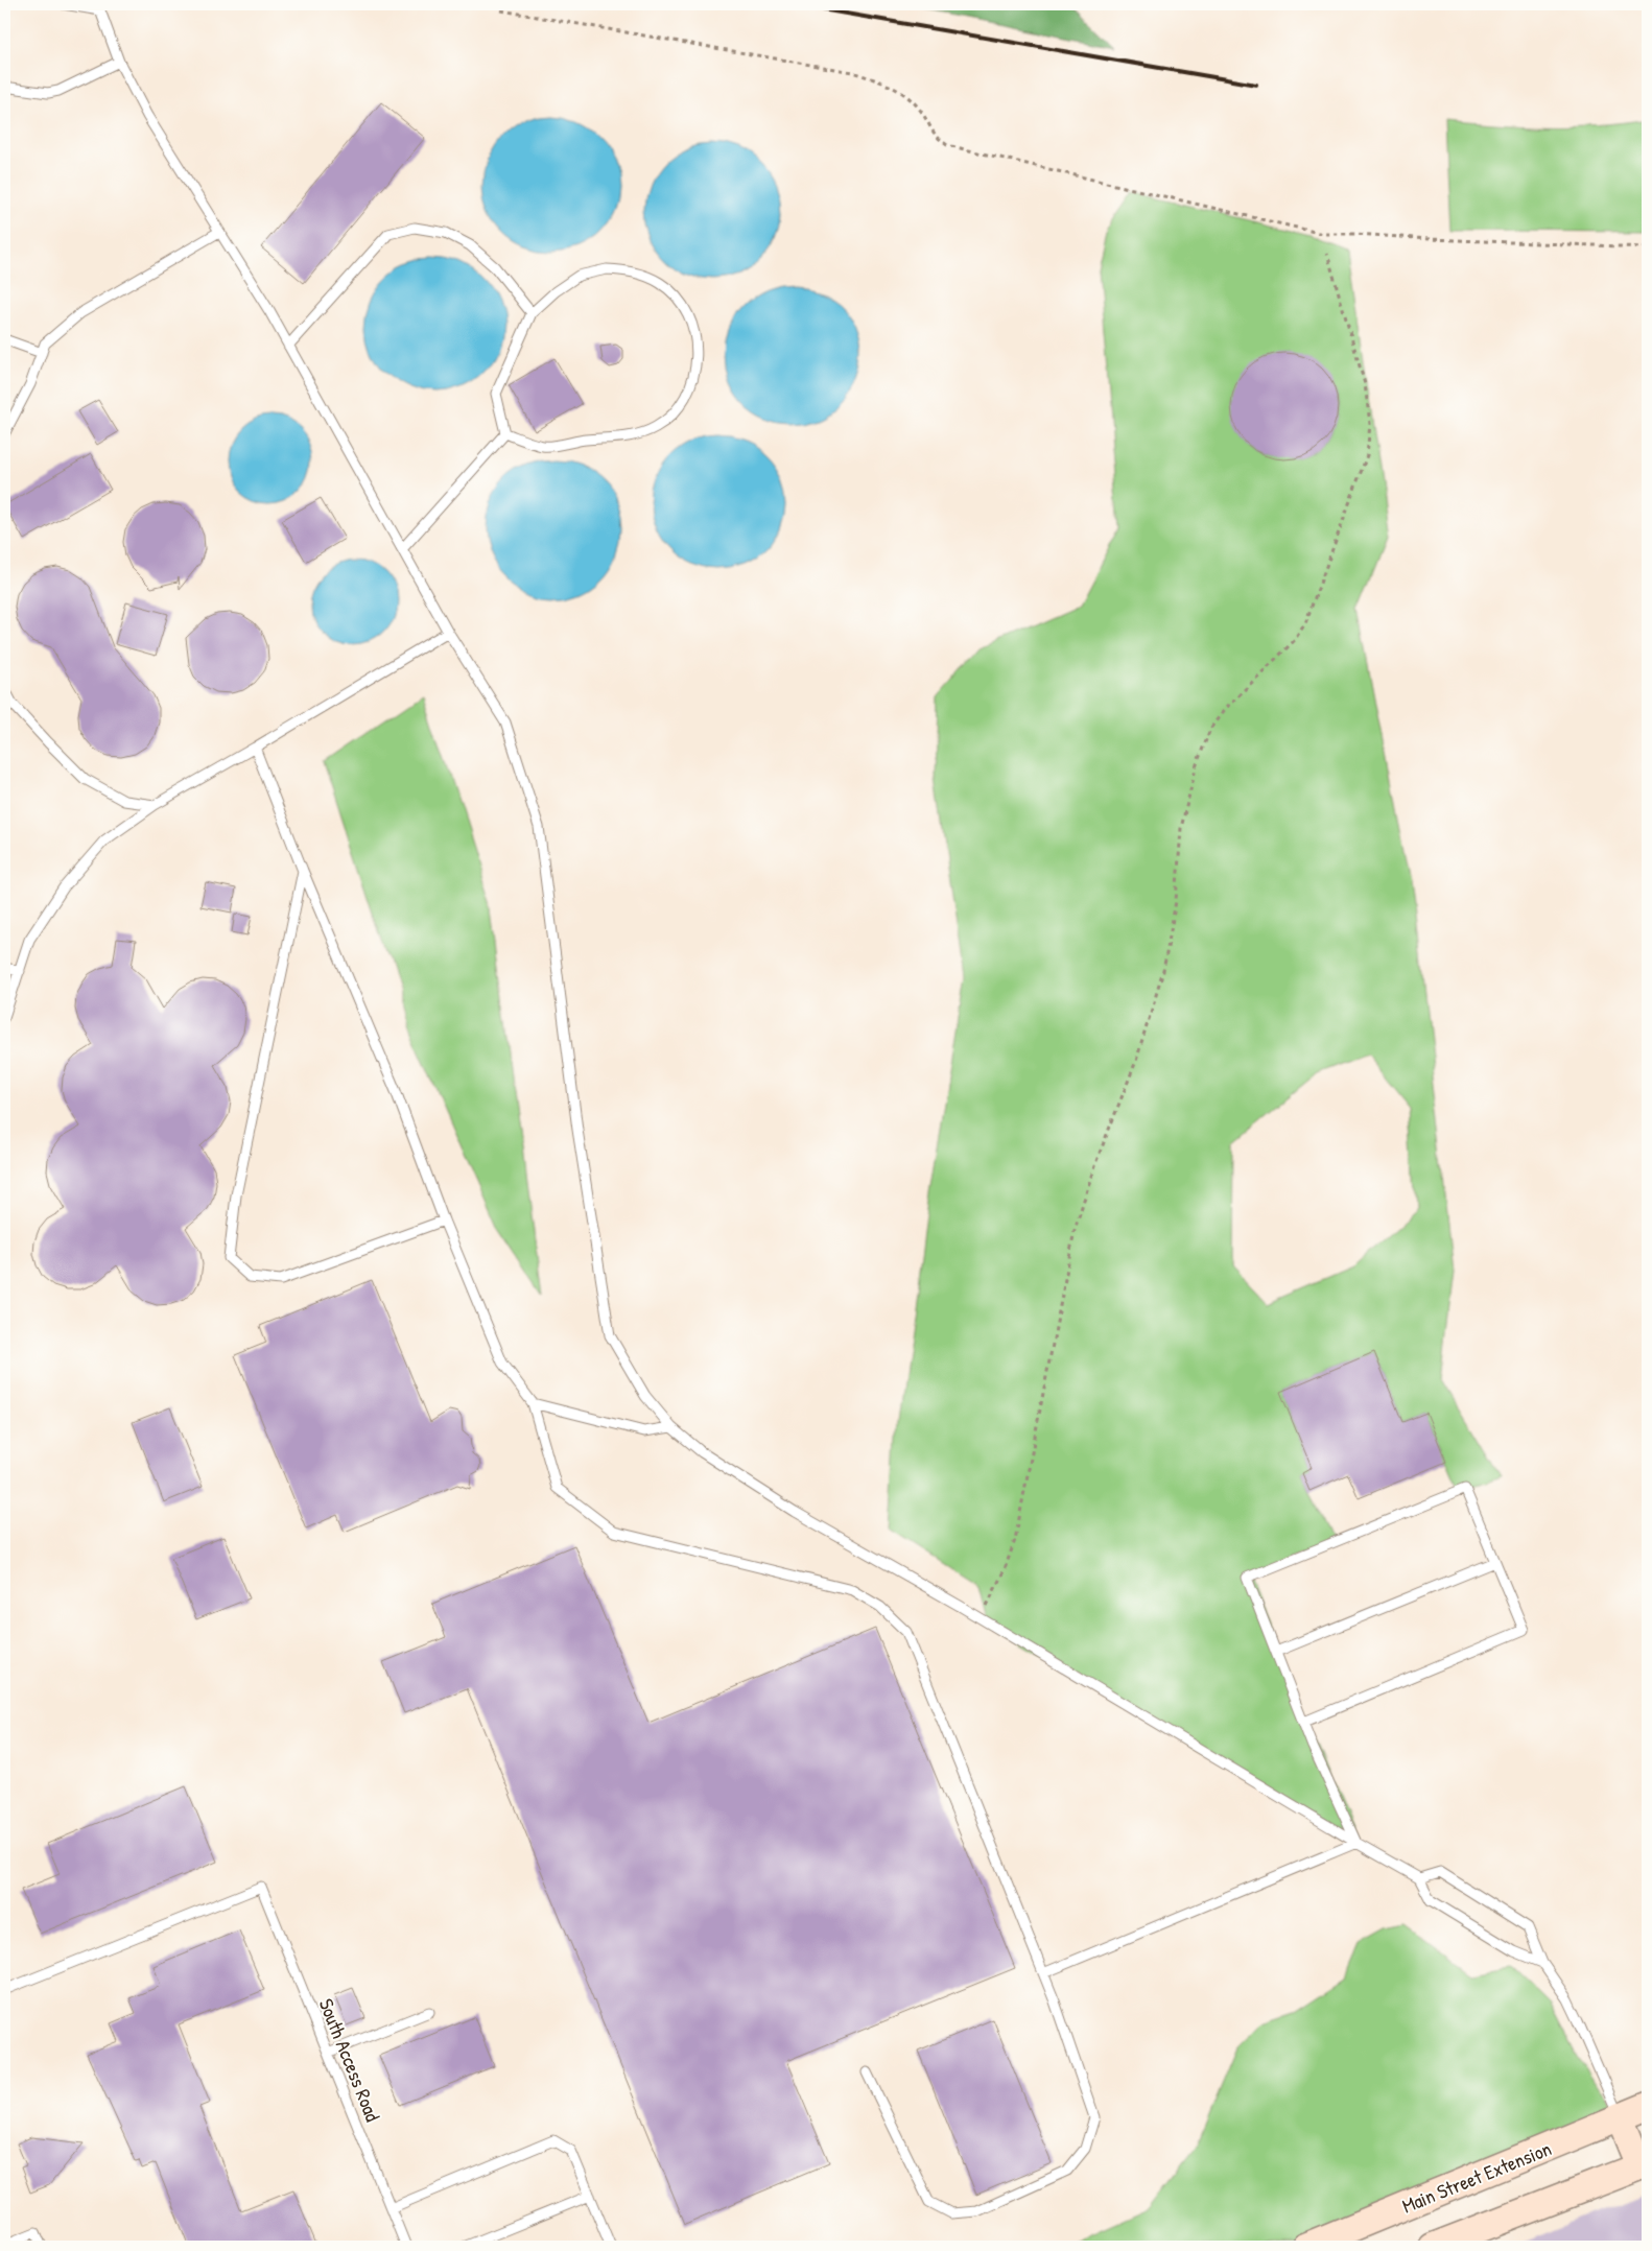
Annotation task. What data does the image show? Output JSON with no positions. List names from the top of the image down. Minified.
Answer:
{"streets":{"main road":["Main Street Extension"],"lane":["South Access Road"]}}
